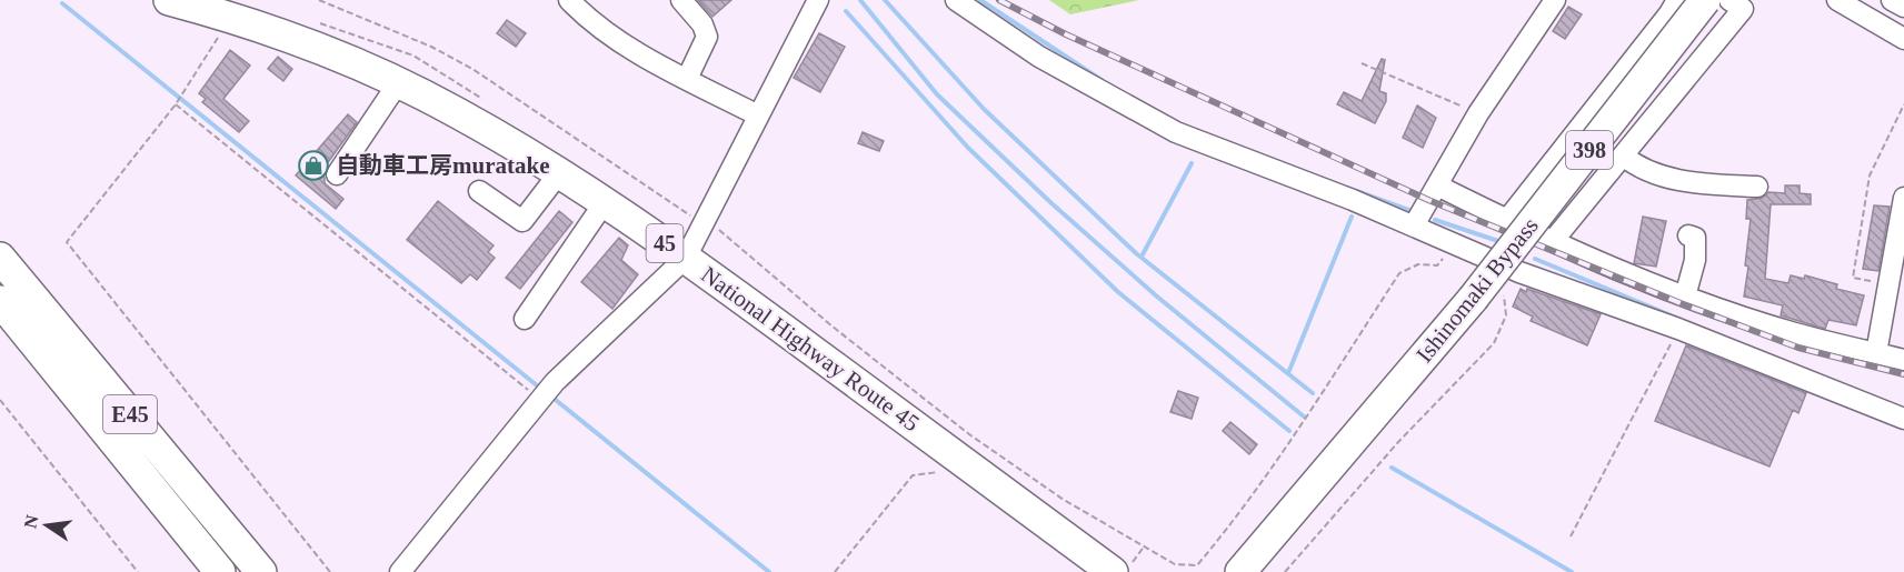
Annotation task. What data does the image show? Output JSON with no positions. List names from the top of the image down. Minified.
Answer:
{"streets":{"highway":["398","45","Ishinomaki Bypass","National Highway Route 45","E45"]},"places":{"shop":["自動車工房muratake"]},"north":"left"}
